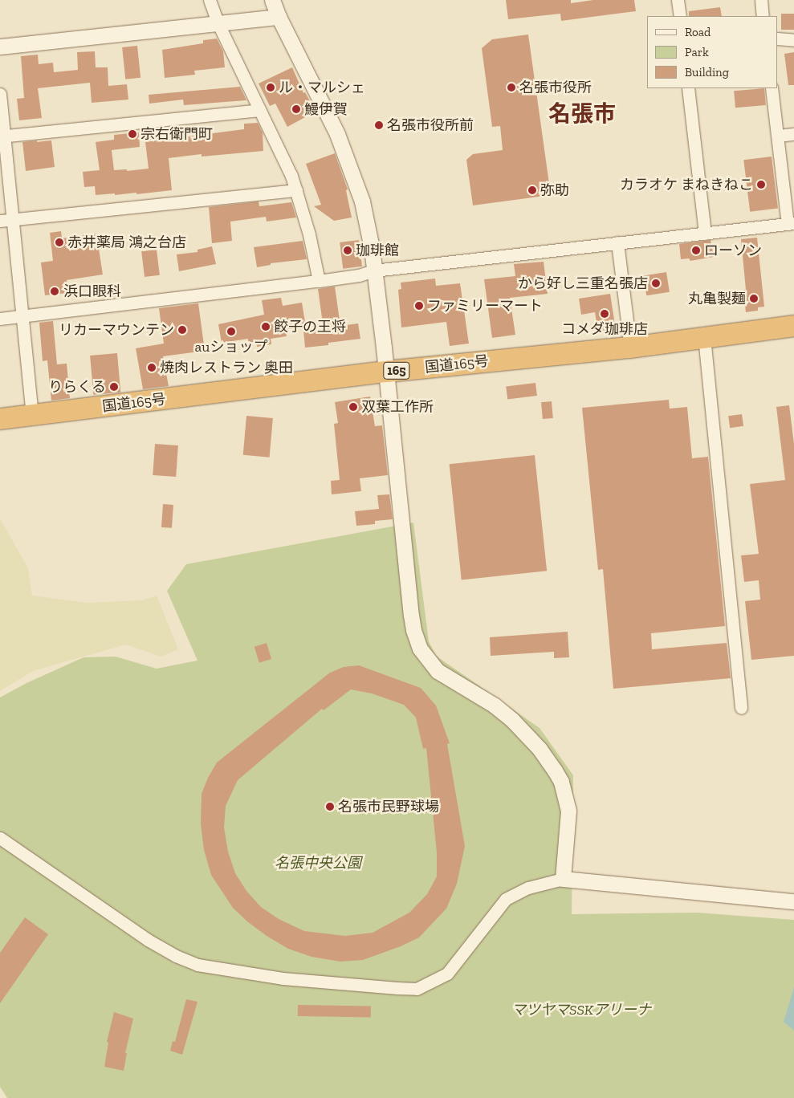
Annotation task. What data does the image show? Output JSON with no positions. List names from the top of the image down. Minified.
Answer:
{"streets":{"highway":["国道165号","165"]},"districts":["名張市"],"parks":["名張中央公園","マツヤマSSKアリーナ"],"places":["ル・マルシェ","名張市役所","鰻伊賀","名張市役所前","宗右衛門町","カラオケ まねきねこ","弥助","赤井薬局 鴻之台店","珈琲館","ローソン","から好し三重名張店","浜口眼科","丸亀製麺","ファミリーマート","コメダ珈琲店","餃子の王将","リカーマウンテン","auショップ","焼肉レストラン 奥田","りらくる","双葉工作所","名張市民野球場"],"legend":["Road","Park","Building"]}
